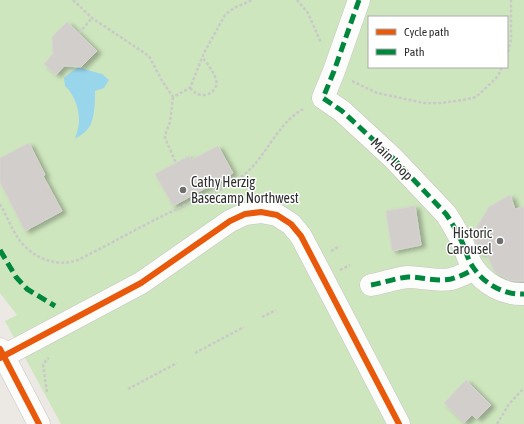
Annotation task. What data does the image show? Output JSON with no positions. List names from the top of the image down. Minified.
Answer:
{"streets":{"street":["Main Loop"]},"places":["Cathy Herzig Basecamp Northwest","Historic Carousel"],"legend":["Cycle path","Path"]}
